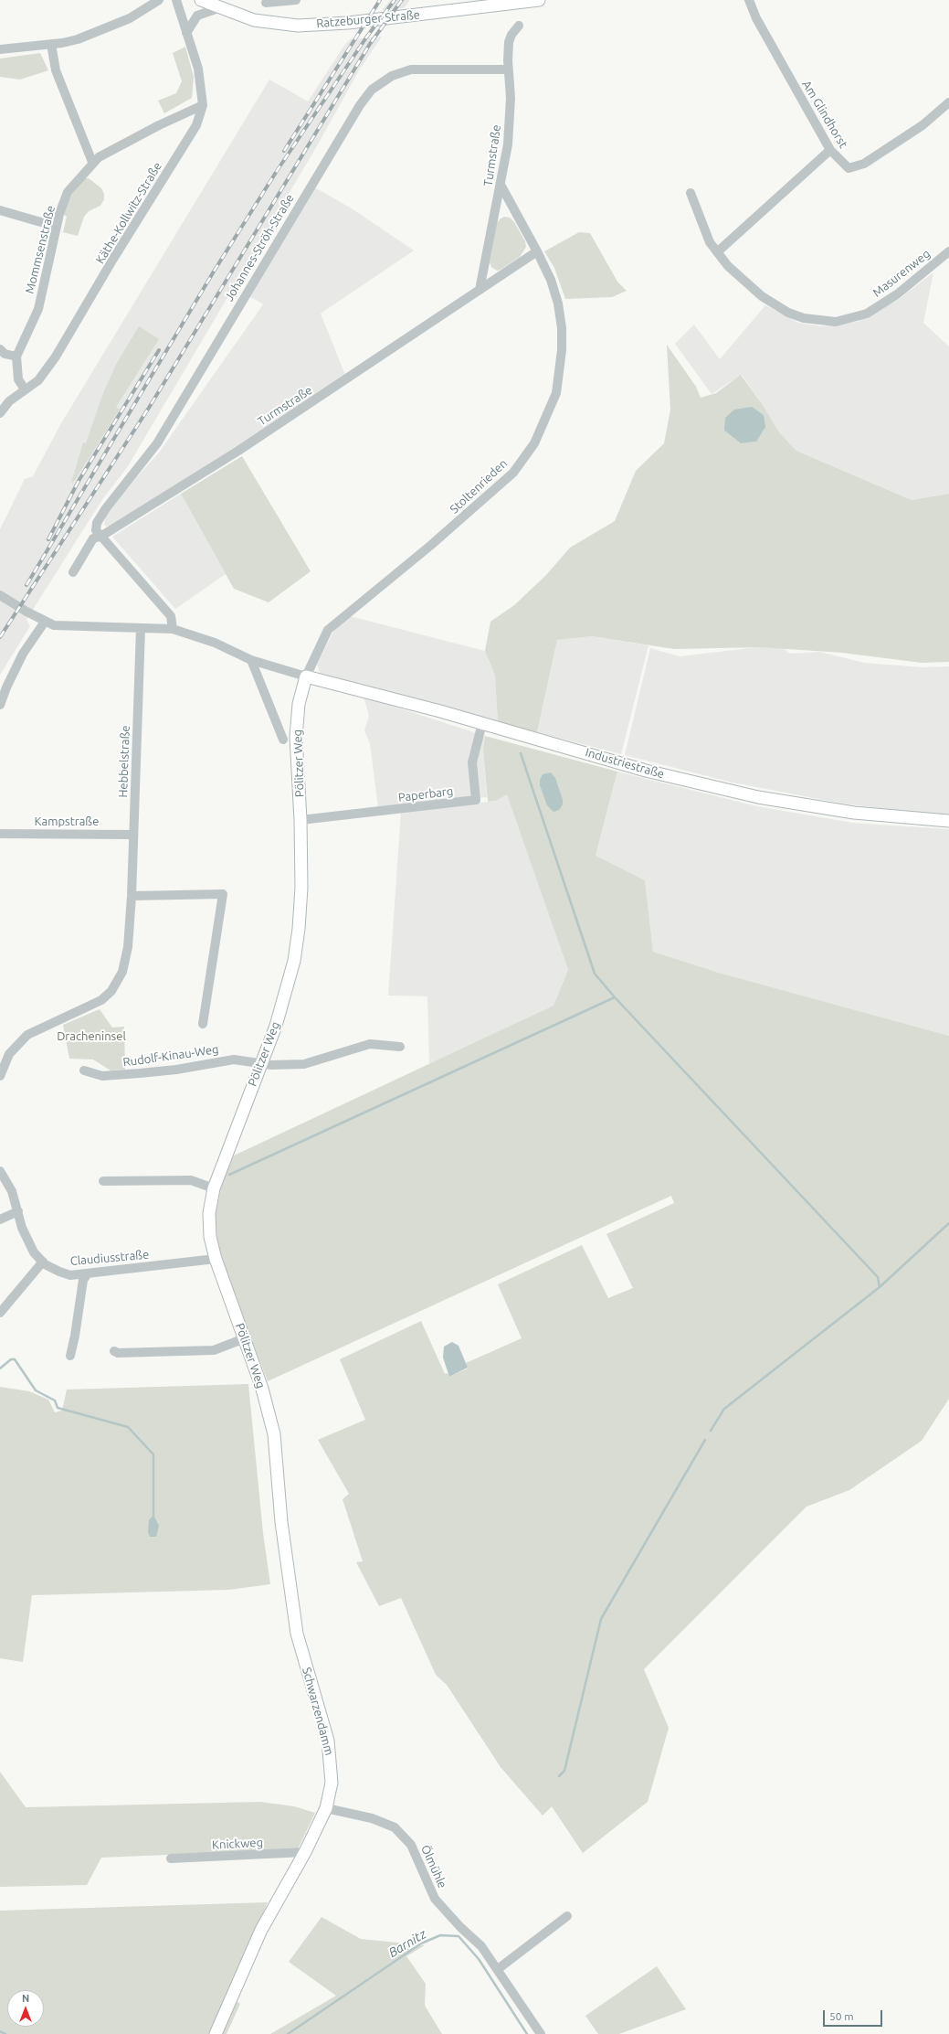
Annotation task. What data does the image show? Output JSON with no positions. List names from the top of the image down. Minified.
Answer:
{"streets":{"main road":["Ratzeburger Straße","Pölitzer Weg","Industriestraße","Schwarzendamm"],"street":["Am Glindhorst","Turmstraße","Käthe-Kollwitz-Straße","Johannes-Ströh-Straße","Mommsenstraße","Masurenweg","Stoltenrieden","Hebbelstraße","Paperbarg","Kampstraße","Rudolf-Kinau-Weg","Claudiusstraße","Knickweg","Ölmühle"]},"crossings":[["Turmstraße","Johannes-Ströh-Straße"],["Turmstraße","Stoltenrieden"],["Käthe-Kollwitz-Straße","Mommsenstraße"],["Stoltenrieden","Pölitzer Weg"],["Stoltenrieden","Industriestraße"],["Hebbelstraße","Kampstraße"],["Pölitzer Weg","Industriestraße"],["Pölitzer Weg","Paperbarg"],["Pölitzer Weg","Rudolf-Kinau-Weg"],["Pölitzer Weg","Claudiusstraße"],["Pölitzer Weg","Schwarzendamm"],["Industriestraße","Paperbarg"],["Schwarzendamm","Knickweg"],["Schwarzendamm","Ölmühle"]],"water":["Barnitz"],"parks":["Dracheninsel"],"scale_bar":"50 m","north":"top"}
